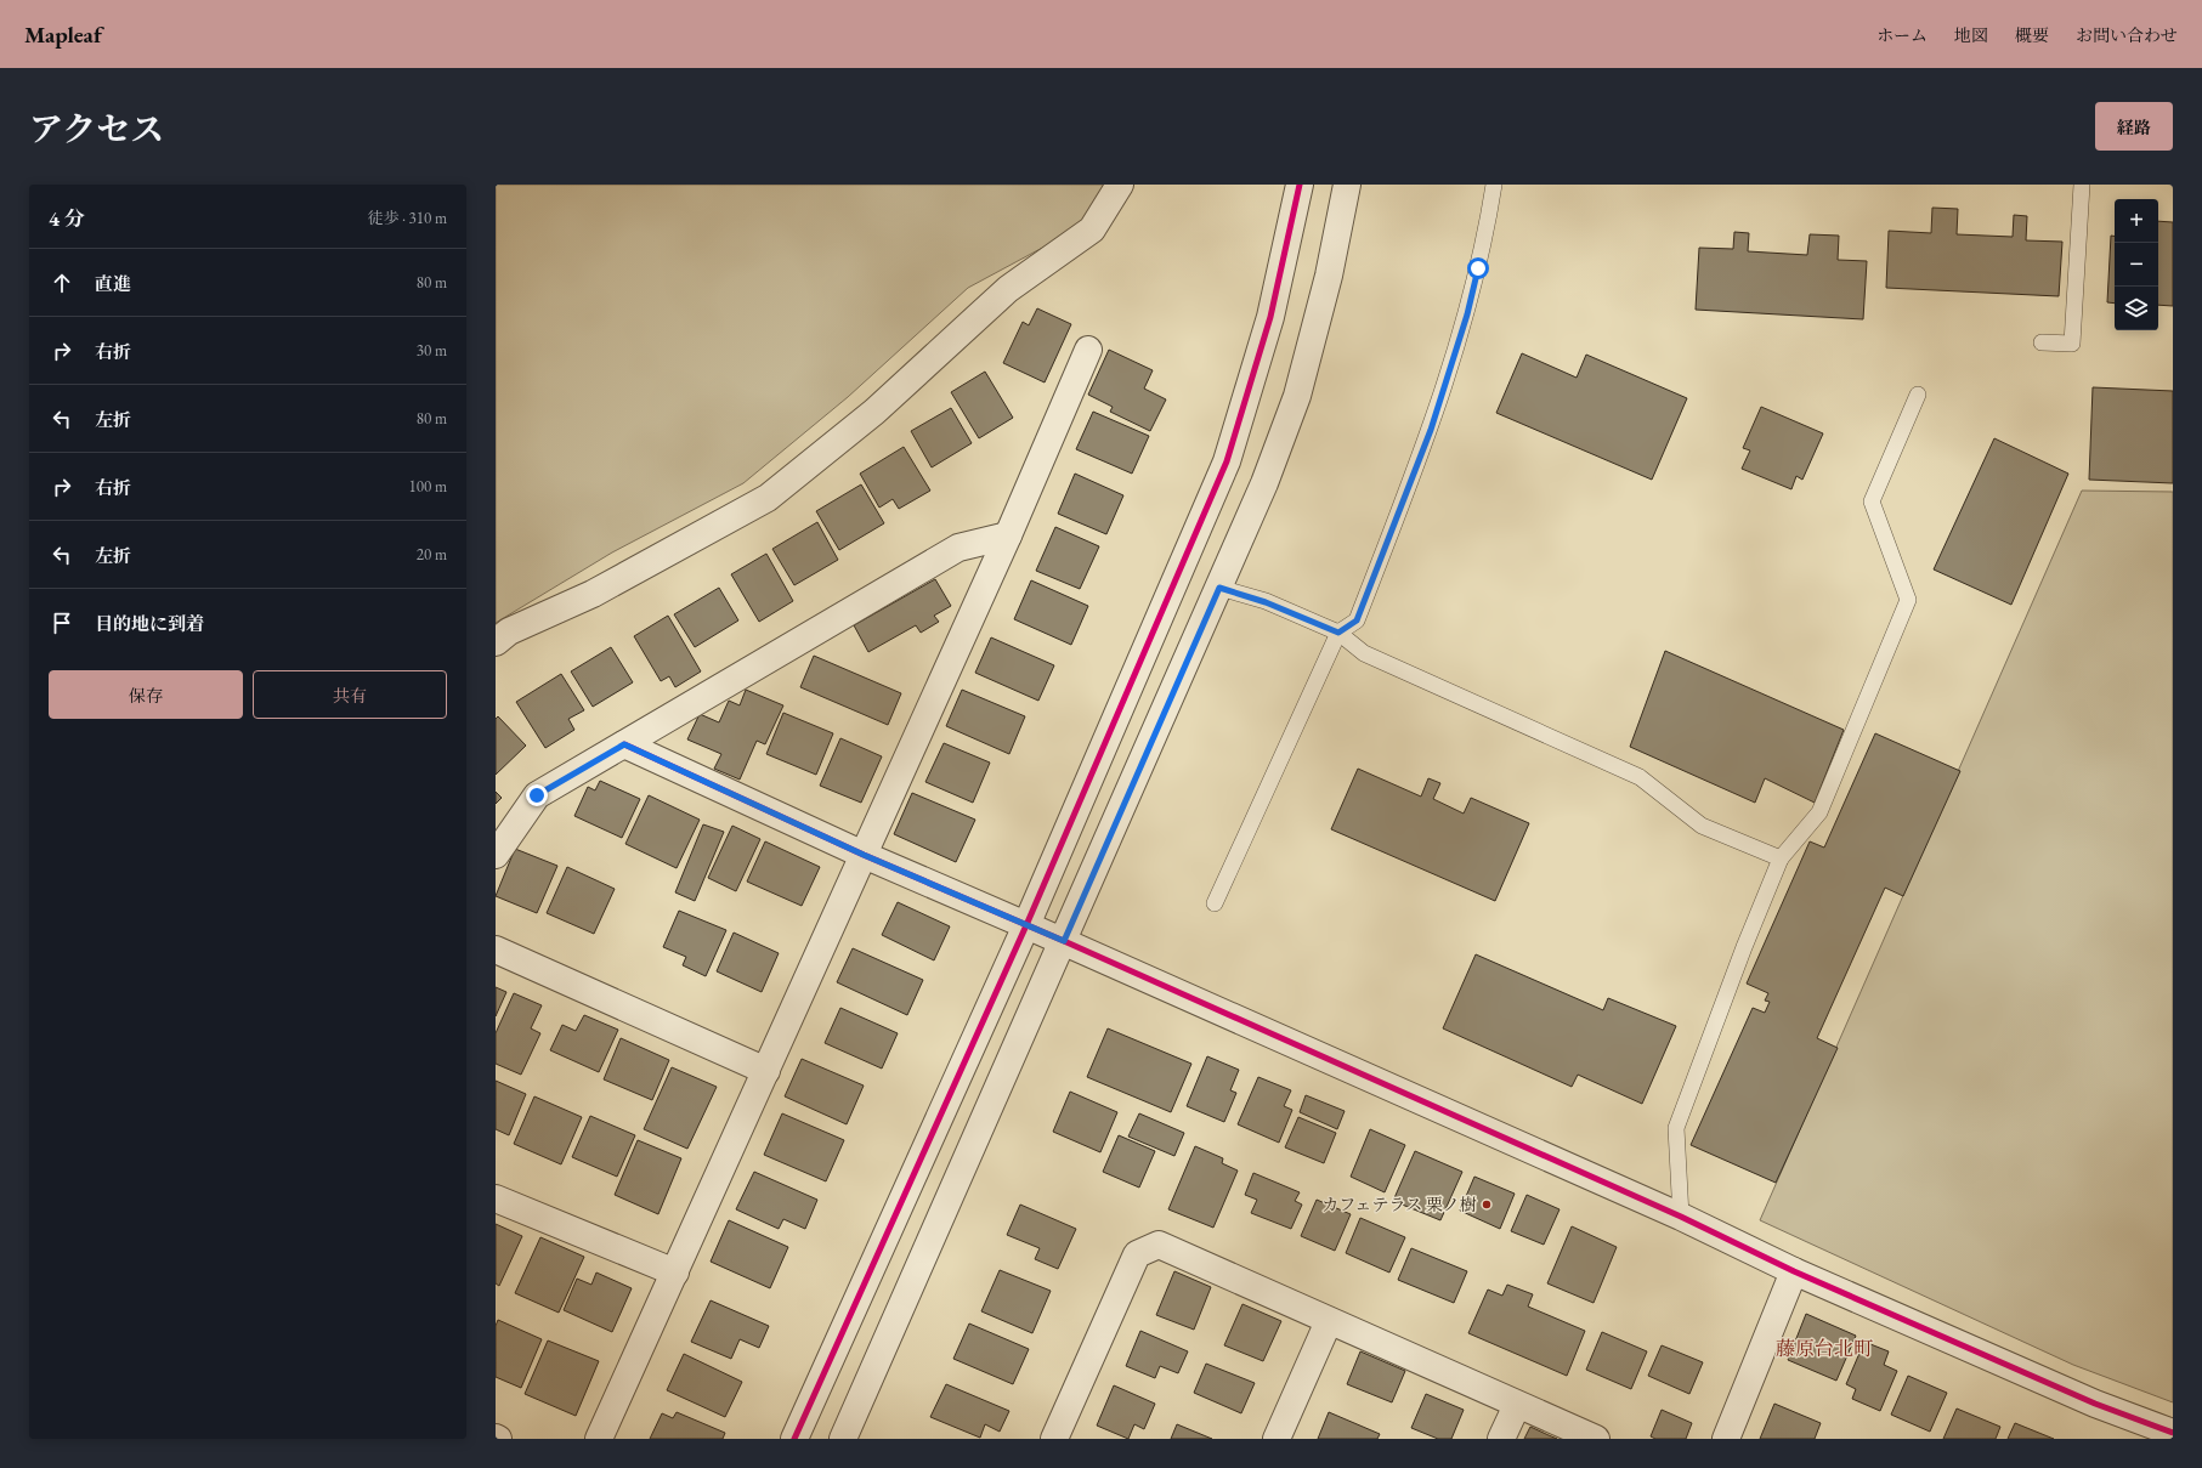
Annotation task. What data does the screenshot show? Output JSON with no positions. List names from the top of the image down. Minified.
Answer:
{"districts":["藤原台北町"],"places":["カフェテラス 栗ノ樹"],"page":{"header":"Mapleaf","nav":["ホーム","地図","概要","お問い合わせ"],"title":"アクセス","buttons":["経路",["保存","共有"]],"heading":["4 分","徒歩 · 310 m"],"map_buttons":["+","−"],"list":[["直進","80 m"],["右折","30 m"],["左折","80 m"],["右折","100 m"],["左折","20 m"],"目的地に到着"]}}
